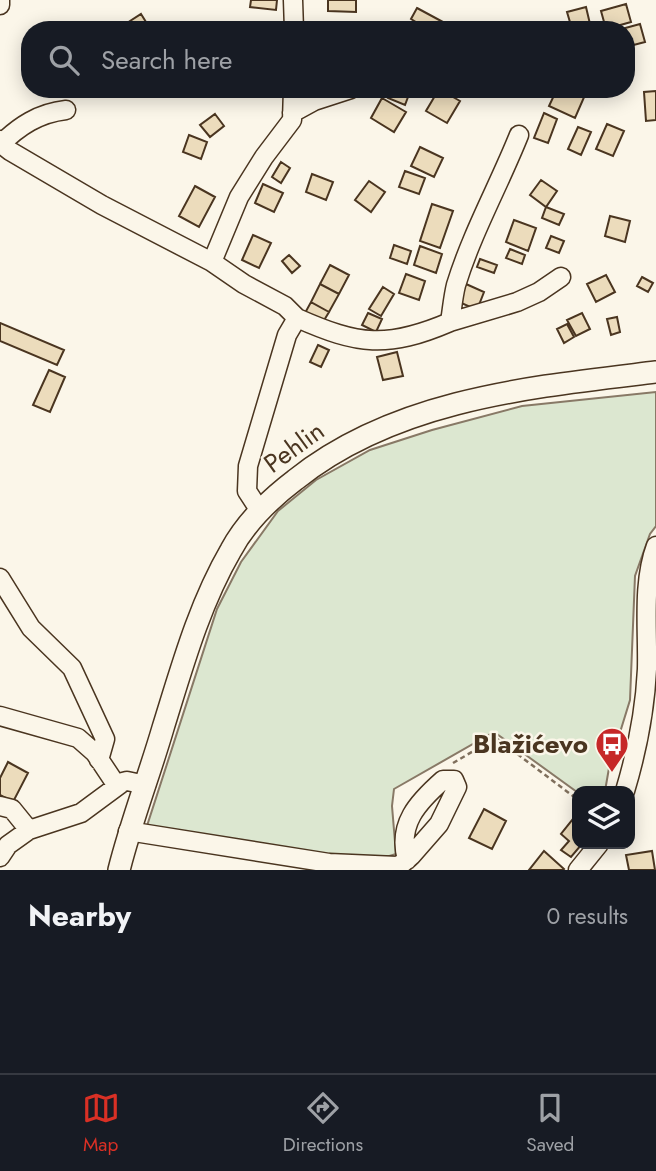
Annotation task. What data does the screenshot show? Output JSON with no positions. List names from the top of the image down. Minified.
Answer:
{"streets":{"main road":["Pehlin"]},"places":{"bus stop":["Blažićevo"]},"page":{"search":"Search here","heading":["Nearby","0 results"],"nav":["Map","Directions","Saved"]}}
